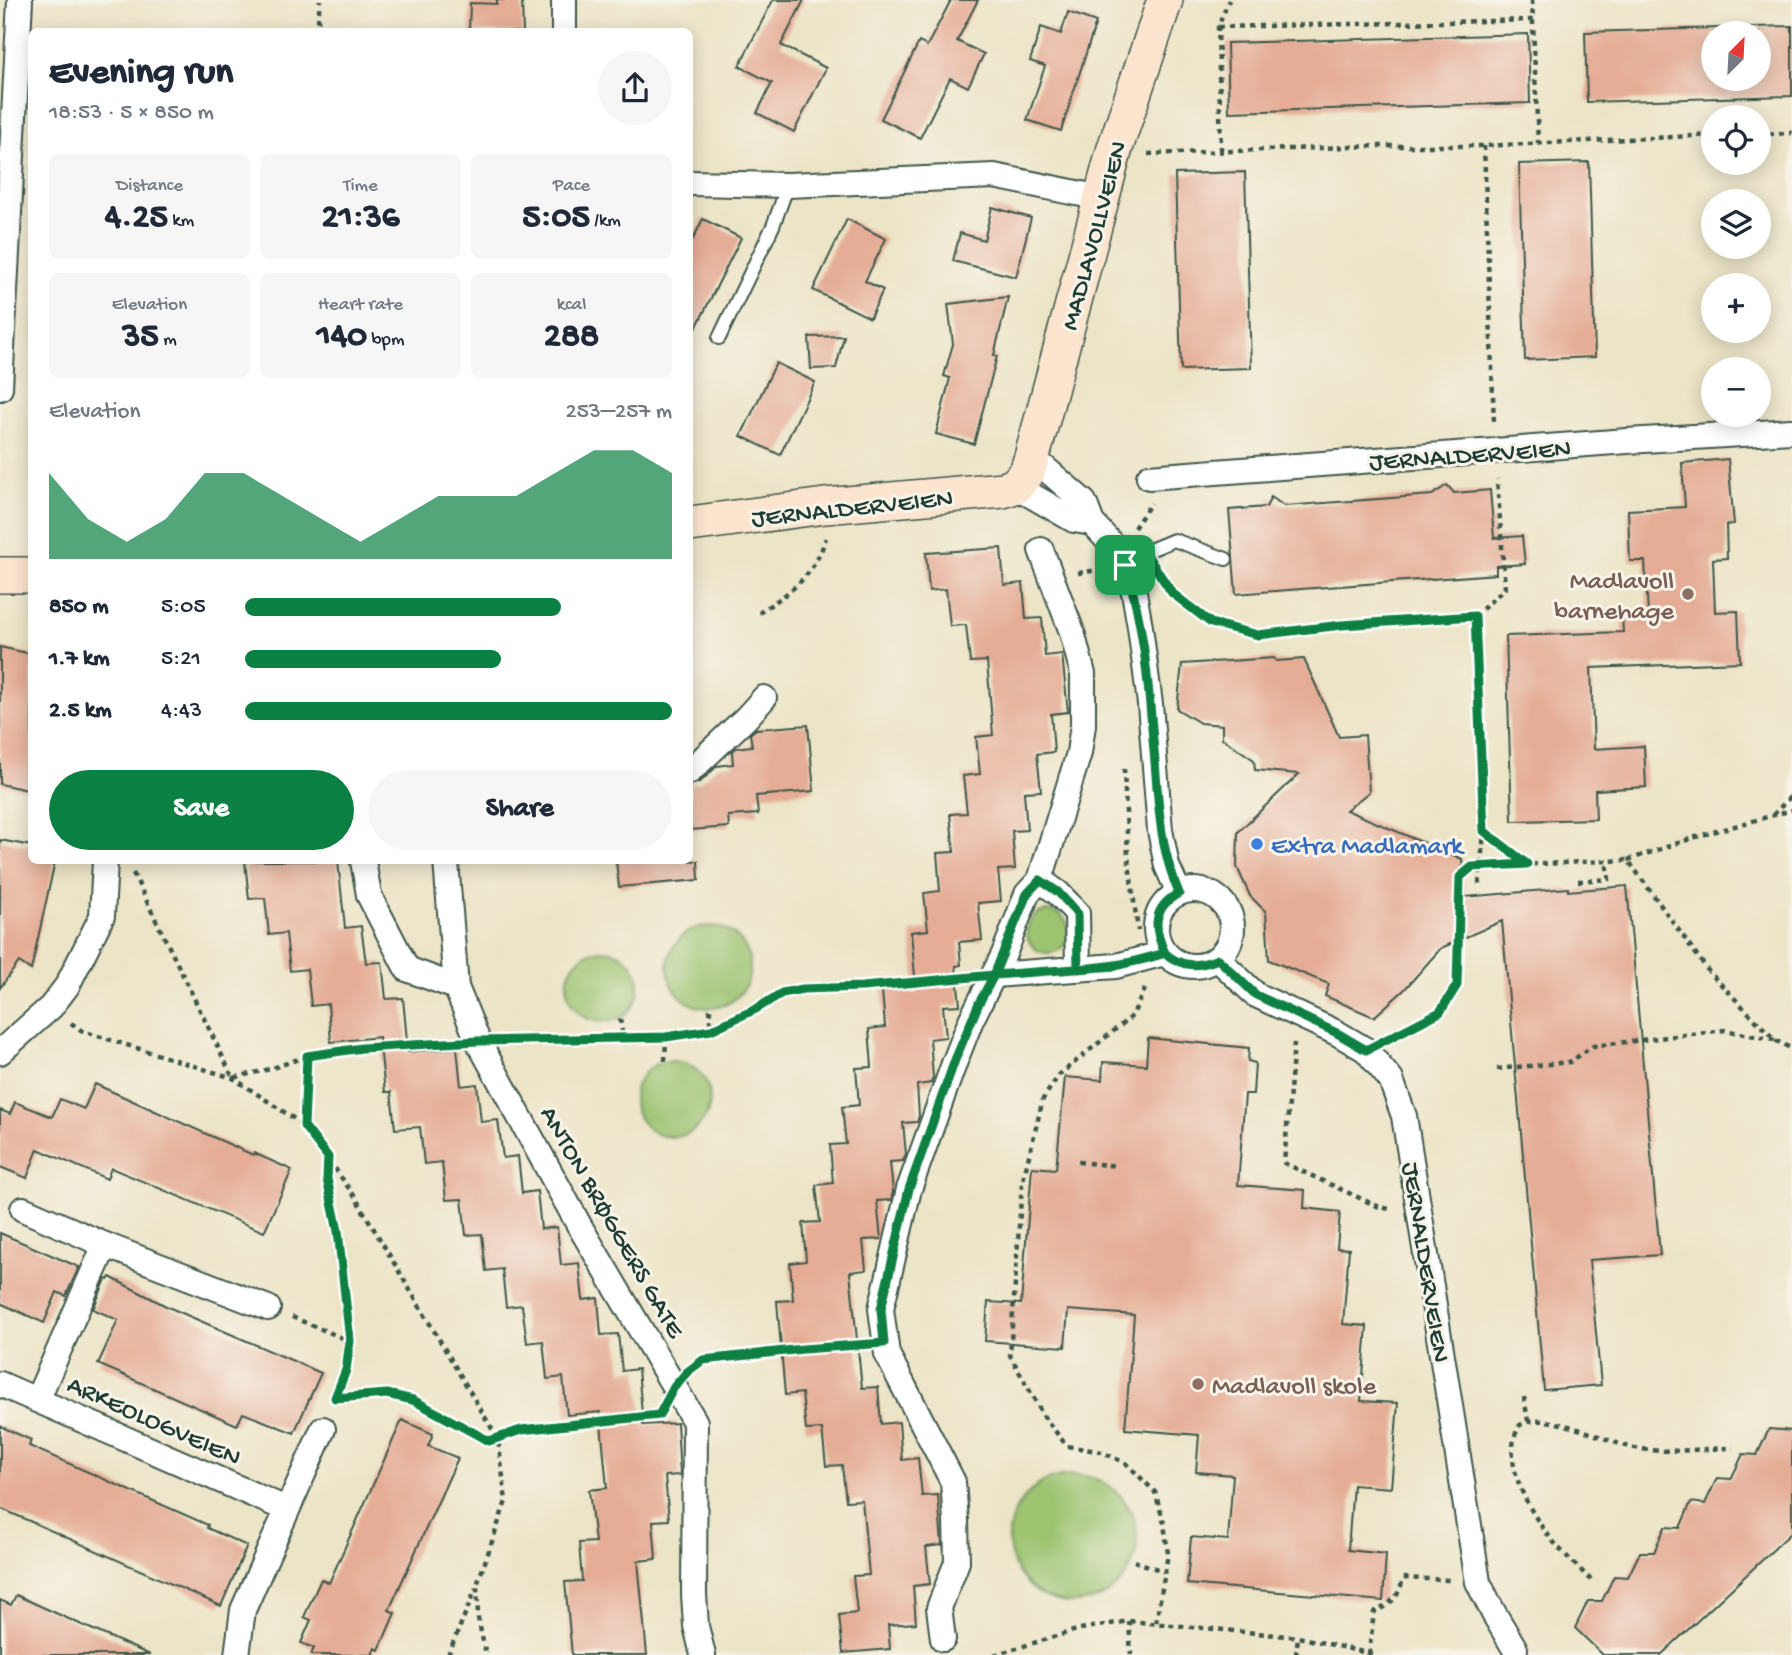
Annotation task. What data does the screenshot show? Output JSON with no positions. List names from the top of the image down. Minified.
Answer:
{"streets":{"street":["MADLAVOLLVEIEN","JERNALDERVEIEN","ANTON BRØGGERS GATE","ARKEOLOGVEIEN"]},"crossings":[["MADLAVOLLVEIEN","JERNALDERVEIEN"]],"places":["Madlavoll barnehage","Extra Madlamark","Madlavoll skole"],"north":"top right","page":{"map_buttons":["+","−"],"heading":["Evening run","18:53 · 5 × 850 m"],"stats":[["Distance","4.25 km"],["Time","21:36"],["Pace","5:05 /km"],["Elevation","35 m"],["Heart rate","140 bpm"],["kcal","288"]],"chart":["Elevation","253–257 m"],"list":[{"name":"850 m","note":"5:05"},{"name":"1.7 km","note":"5:21"},{"name":"2.5 km","note":"4:43"}],"buttons":["Save","Share"]}}
